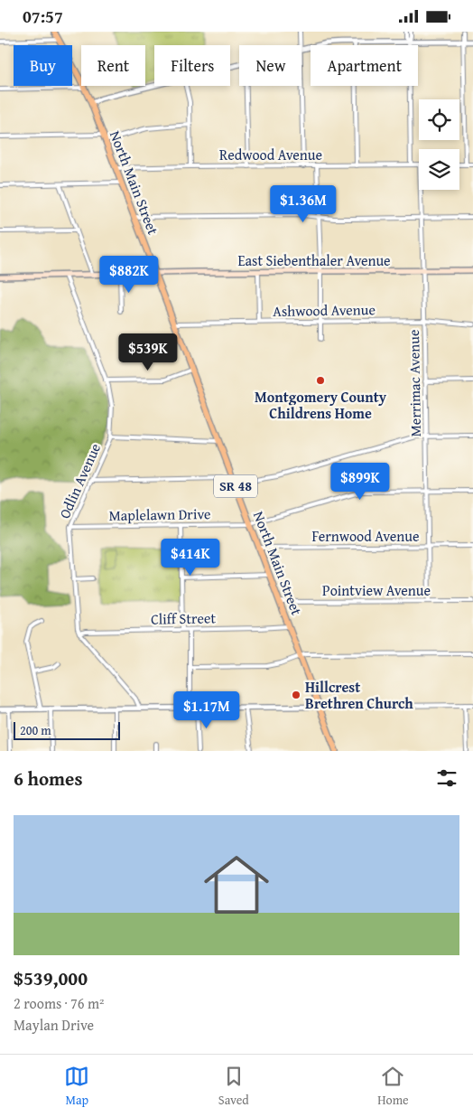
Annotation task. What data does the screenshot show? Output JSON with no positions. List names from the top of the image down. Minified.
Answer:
{"streets":{"main road":["North Main Street","East Siebenthaler Avenue","SR 48"],"street":["Redwood Avenue","Ashwood Avenue","Merrimac Avenue","Odlin Avenue","Maplelawn Drive","Fernwood Avenue","Pointview Avenue","Cliff Street"]},"crossings":[["Redwood Avenue","North Main Street"],["North Main Street","East Siebenthaler Avenue"],["North Main Street","Ashwood Avenue"],["North Main Street","Maplelawn Drive"],["North Main Street","Fernwood Avenue"],["North Main Street","Pointview Avenue"],["North Main Street","Cliff Street"],["East Siebenthaler Avenue","Merrimac Avenue"],["East Siebenthaler Avenue","Odlin Avenue"],["Ashwood Avenue","Merrimac Avenue"],["Merrimac Avenue","Maplelawn Drive"],["Merrimac Avenue","Fernwood Avenue"],["Merrimac Avenue","Pointview Avenue"],["Odlin Avenue","Maplelawn Drive"],["Odlin Avenue","Cliff Street"]],"places":["Montgomery County Childrens Home","Hillcrest Brethren Church"],"scale_bar":"200 m","page":{"status":"07:57","chip":["Buy","Rent","Filters","New","Apartment"],"price":["$1.36M","$882K","$539K","$899K","$414K","$1.17M"],"scale":"200 m","heading":"6 homes","list":[{"name":"$539,000","note":"2 rooms · 76 m² · Maylan Drive"}],"tabs":["Map","Saved","Home"]}}
